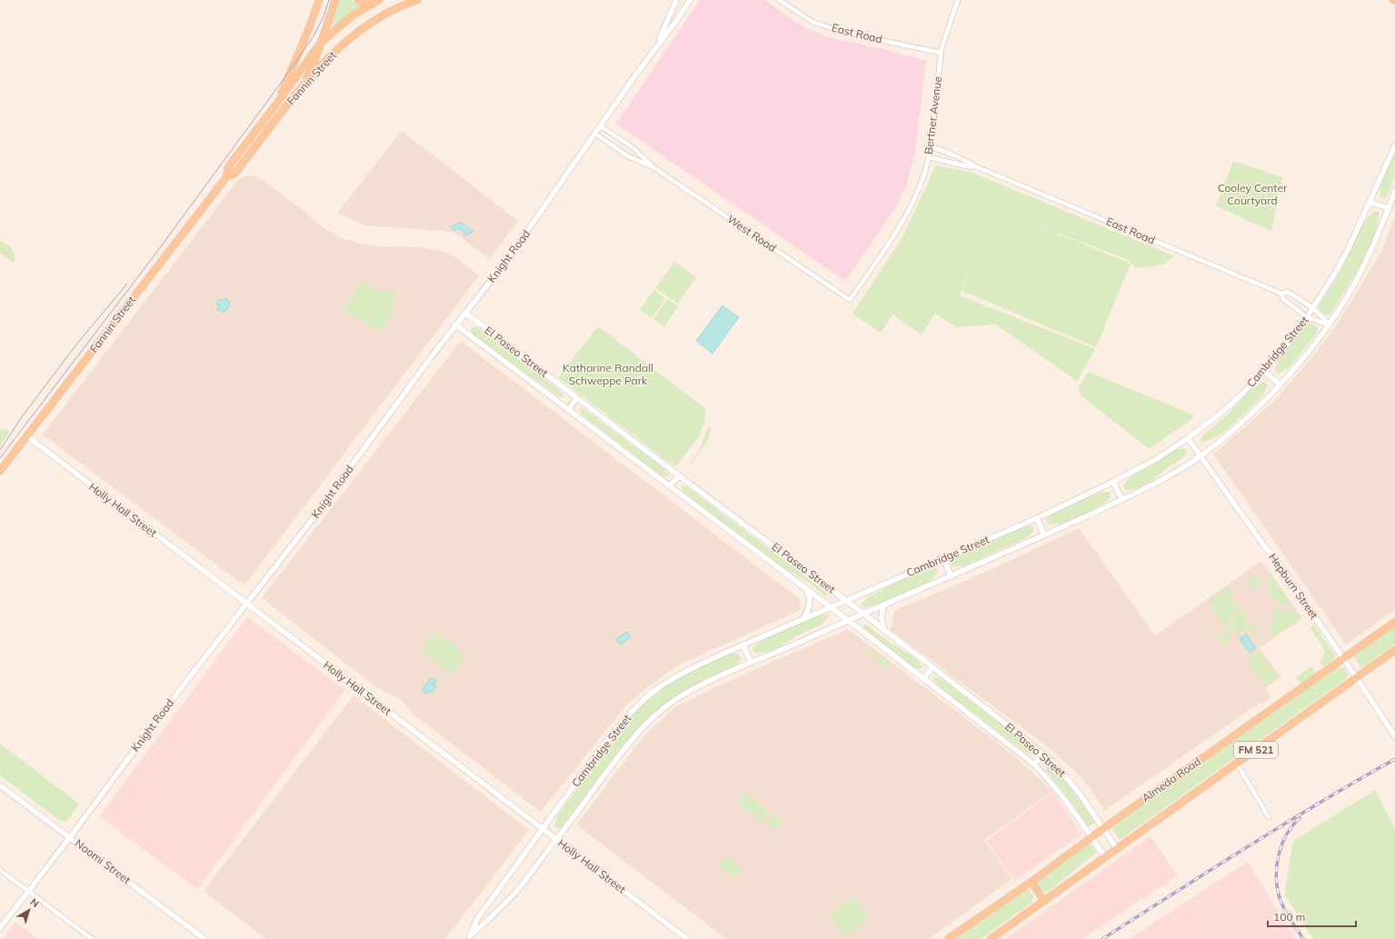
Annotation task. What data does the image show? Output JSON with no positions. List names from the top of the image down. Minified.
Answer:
{"streets":{"main road":["Fannin Street","FM 521","Almeda Road"],"street":["East Road","Bertner Avenue","West Road","Knight Road","El Paseo Street","Cambridge Street","Holly Hall Street","Hepburn Street","Naomi Street"]},"crossings":[["East Road","Bertner Avenue"],["East Road","Cambridge Street"],["Fannin Street","Holly Hall Street"],["Bertner Avenue","West Road"],["West Road","Knight Road"],["Knight Road","El Paseo Street"],["Knight Road","Holly Hall Street"],["Knight Road","Naomi Street"],["El Paseo Street","Cambridge Street"],["El Paseo Street","FM 521"],["El Paseo Street","Almeda Road"],["Cambridge Street","Holly Hall Street"],["Cambridge Street","Hepburn Street"],["Hepburn Street","FM 521"],["Hepburn Street","Almeda Road"]],"parks":["Cooley Center Courtyard","Katharine Randall Schweppe Park"],"scale_bar":"100 m","north":"top right"}
